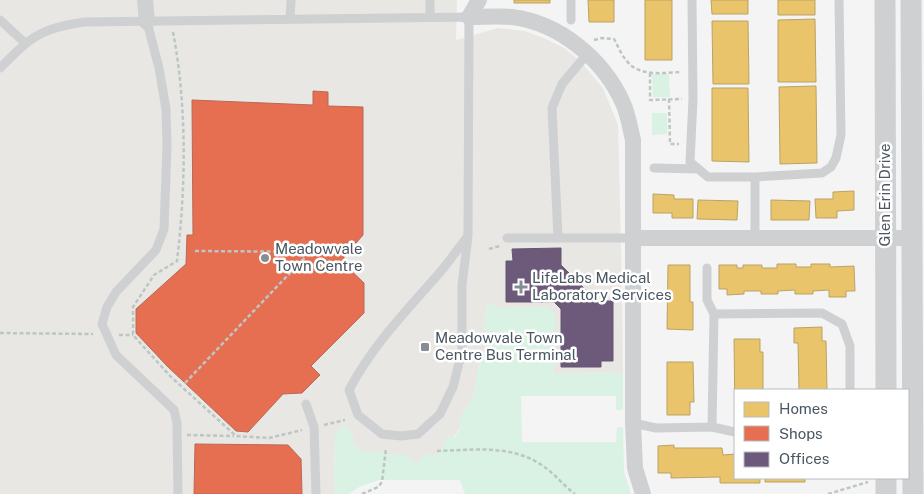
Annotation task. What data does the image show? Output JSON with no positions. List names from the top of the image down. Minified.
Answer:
{"streets":{"street":["Glen Erin Drive"]},"places":{"other":["Meadowvale Town Centre"],"health":["LifeLabs Medical Laboratory Services"],"transit":["Meadowvale Town Centre Bus Terminal"]},"legend":["Homes","Shops","Offices"]}
